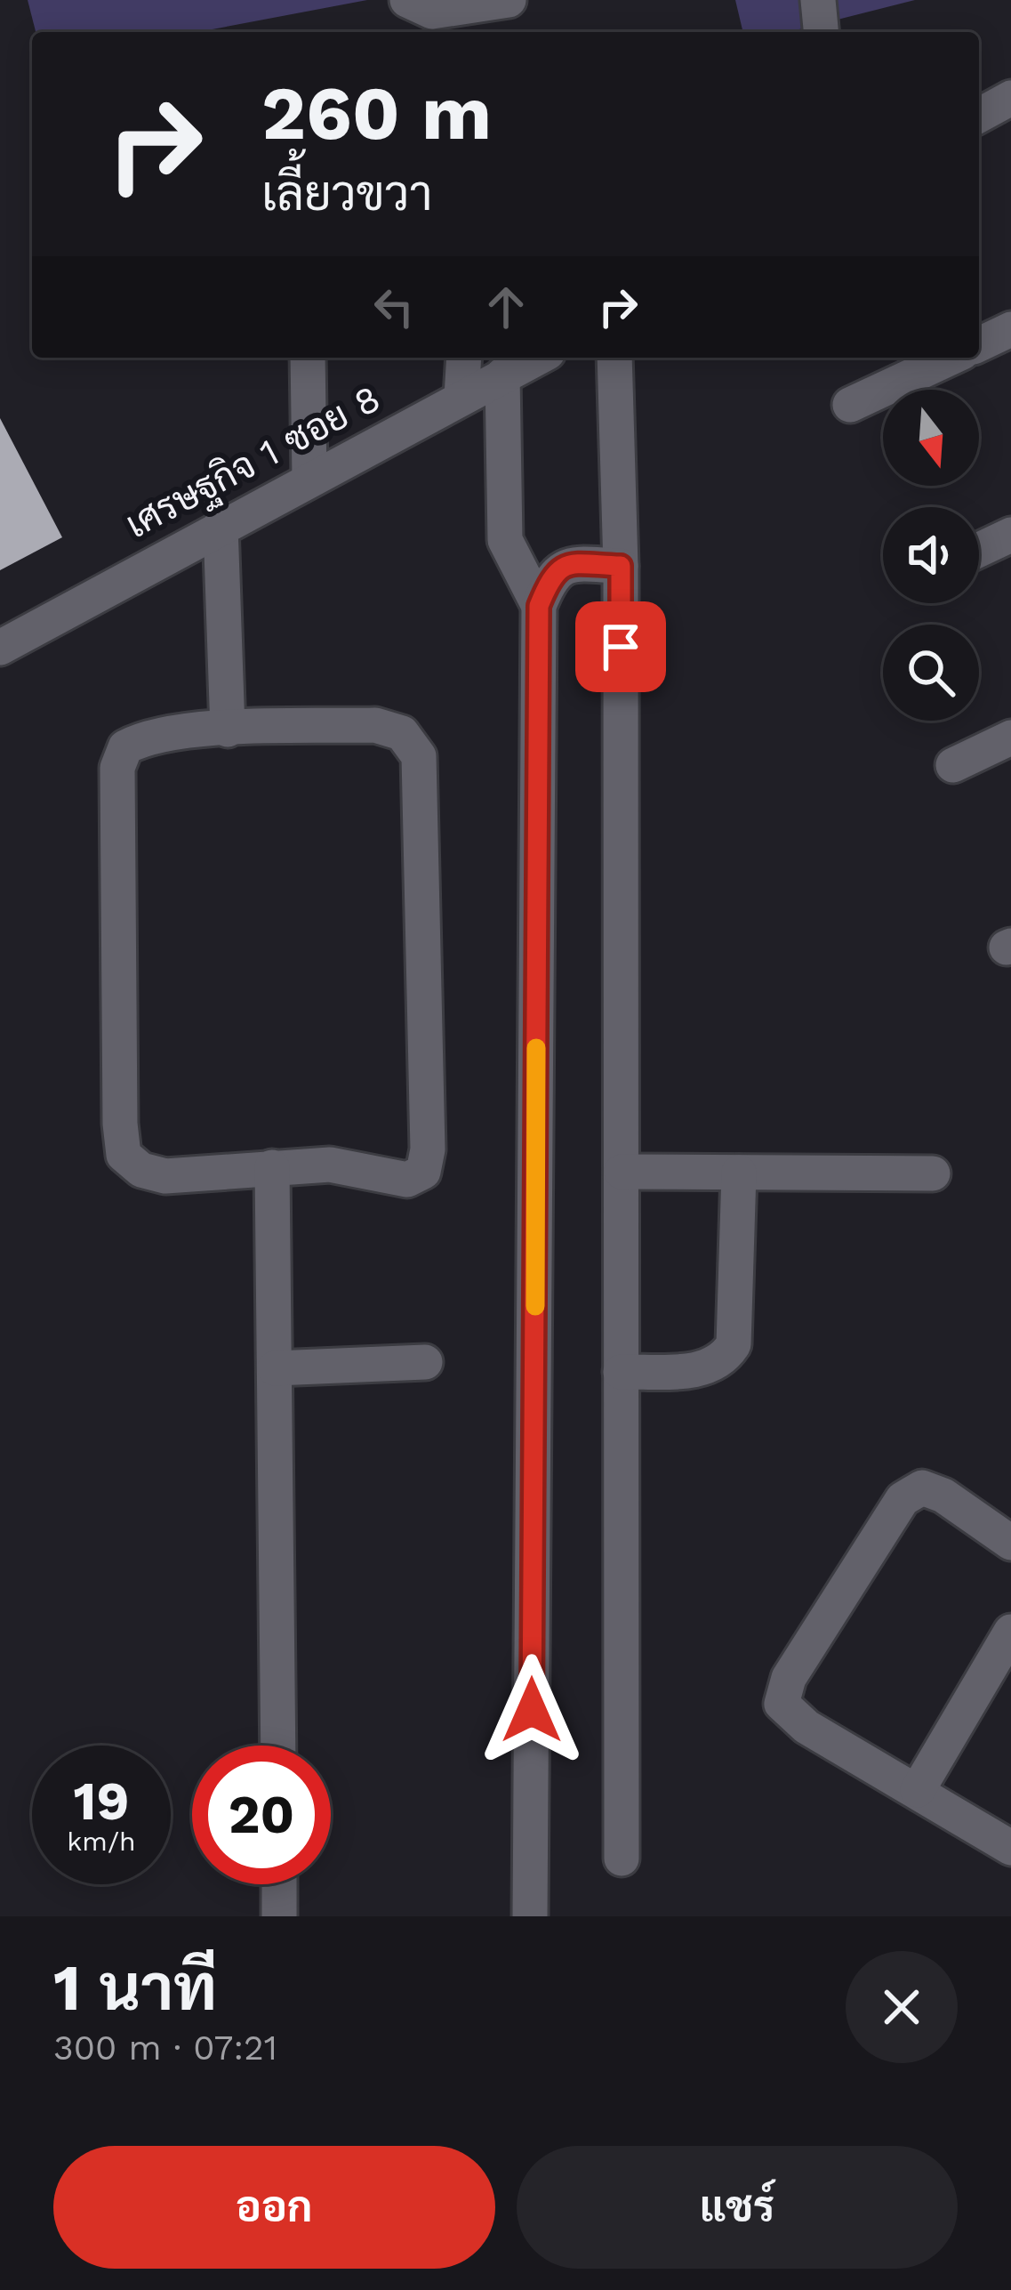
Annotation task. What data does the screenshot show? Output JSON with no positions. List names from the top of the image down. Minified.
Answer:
{"streets":{"street":["เศรษฐกิจ 1 ซอย 8"]},"north":"bottom","page":{"turn":["260 m","เลี้ยวขวา"],"speed":"19 km/h","limit":"20","heading":["1 นาที","300 m · 07:21"],"buttons":["ออก","แชร์"]}}
